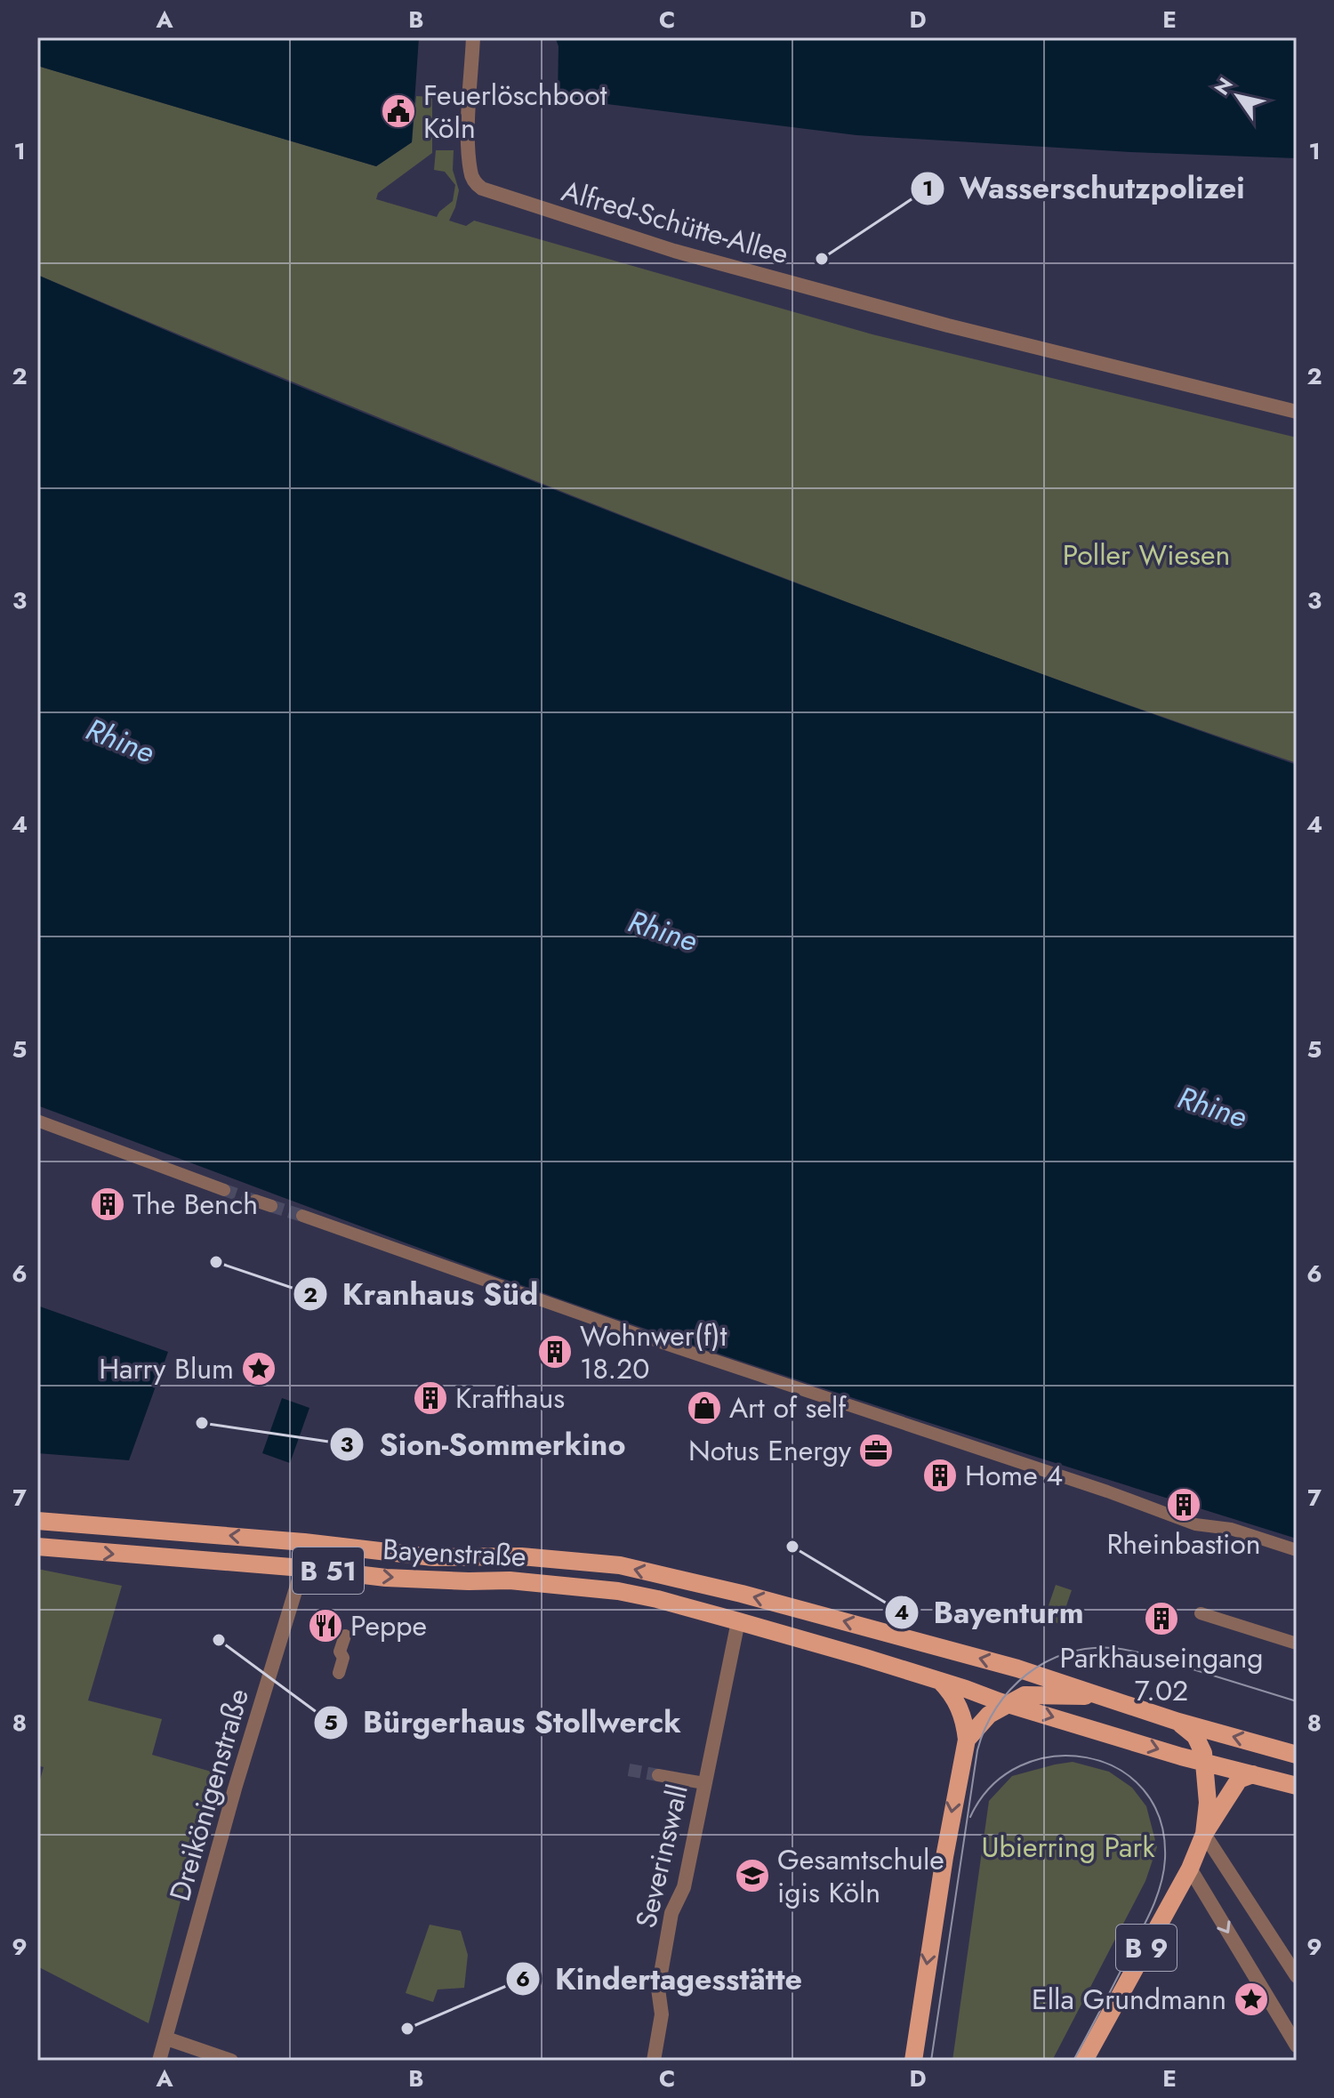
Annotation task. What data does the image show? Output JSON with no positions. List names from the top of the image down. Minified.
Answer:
{"streets":{"main road":["Bayenstraße","B 51","B 9"],"street":["Alfred-Schütte-Allee","Dreikönigenstraße","Severinswall"]},"crossings":[["Bayenstraße","B 51"],["Bayenstraße","Dreikönigenstraße"],["Bayenstraße","Severinswall"],["B 51","Severinswall"],["B 51","B 9"]],"water":["Rhine"],"parks":["Poller Wiesen","Ubierring Park"],"places":{"public building":["Feuerlöschboot Köln"],"other":["Wasserschutzpolizei","Kranhaus Süd","Sion-Sommerkino","Bayenturm","Bürgerhaus Stollwerck","Kindertagesstätte"],"building":["The Bench","Wohnwer(f)t 18.20","Krafthaus","Home 4","Rheinbastion","Parkhauseingang 7.02"],"place":["Harry Blum","Ella Grundmann"],"shop":["Art of self"],"office":["Notus Energy"],"restaurant":["Peppe"],"school or university":["Gesamtschule igis Köln"]},"north":"top left","grid":{"columns":["A","B","C","D","E"],"rows":["1","2","3","4","5","6","7","8","9"]}}
